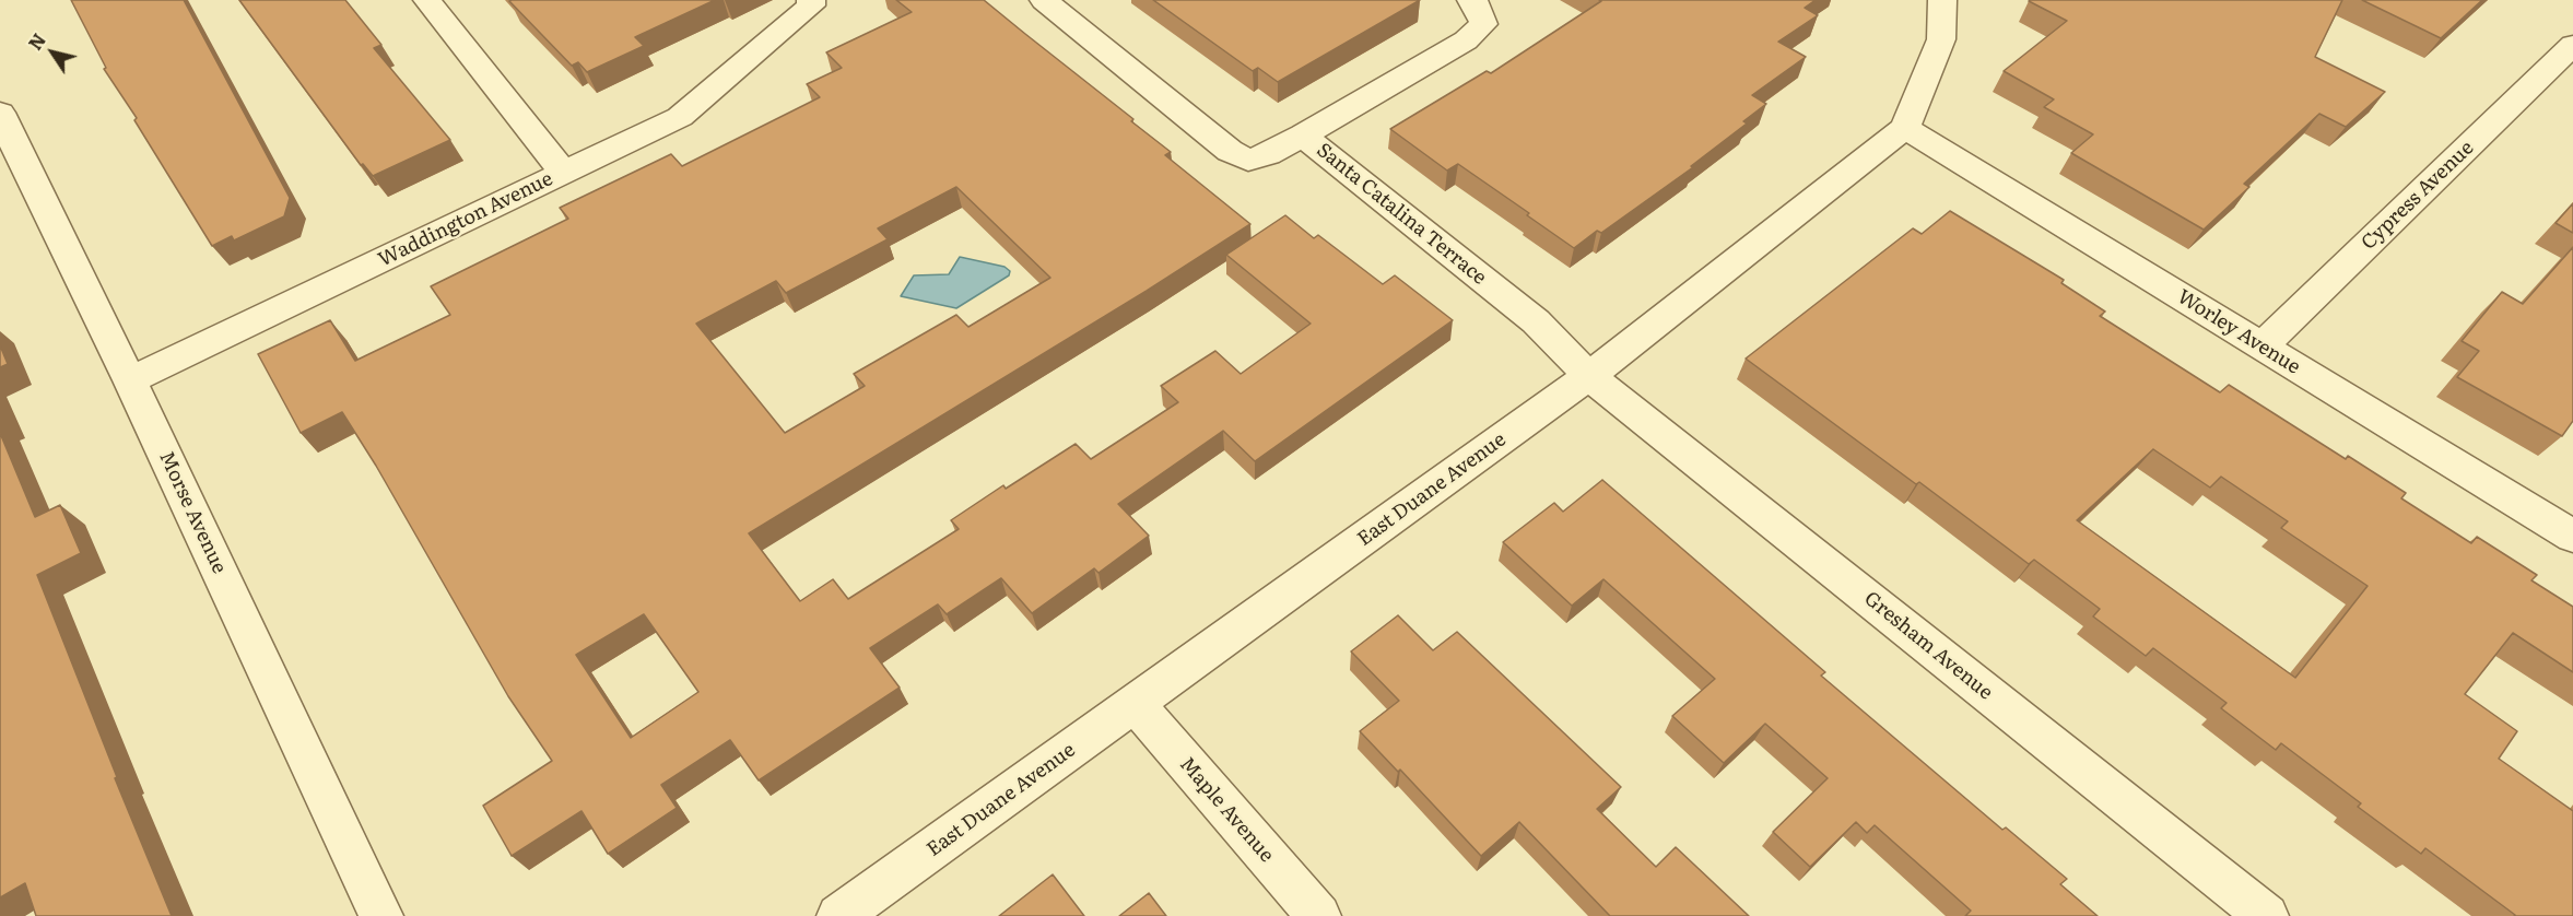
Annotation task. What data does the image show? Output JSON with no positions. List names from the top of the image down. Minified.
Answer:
{"streets":{"street":["Cypress Avenue","Santa Catalina Terrace","Waddington Avenue","Worley Avenue","East Duane Avenue","Morse Avenue","Gresham Avenue","Maple Avenue"]},"crossings":[["Cypress Avenue","Worley Avenue"],["Santa Catalina Terrace","East Duane Avenue"],["Santa Catalina Terrace","Gresham Avenue"],["Waddington Avenue","Morse Avenue"],["Worley Avenue","East Duane Avenue"],["East Duane Avenue","Gresham Avenue"],["East Duane Avenue","Maple Avenue"]],"north":"top left"}
